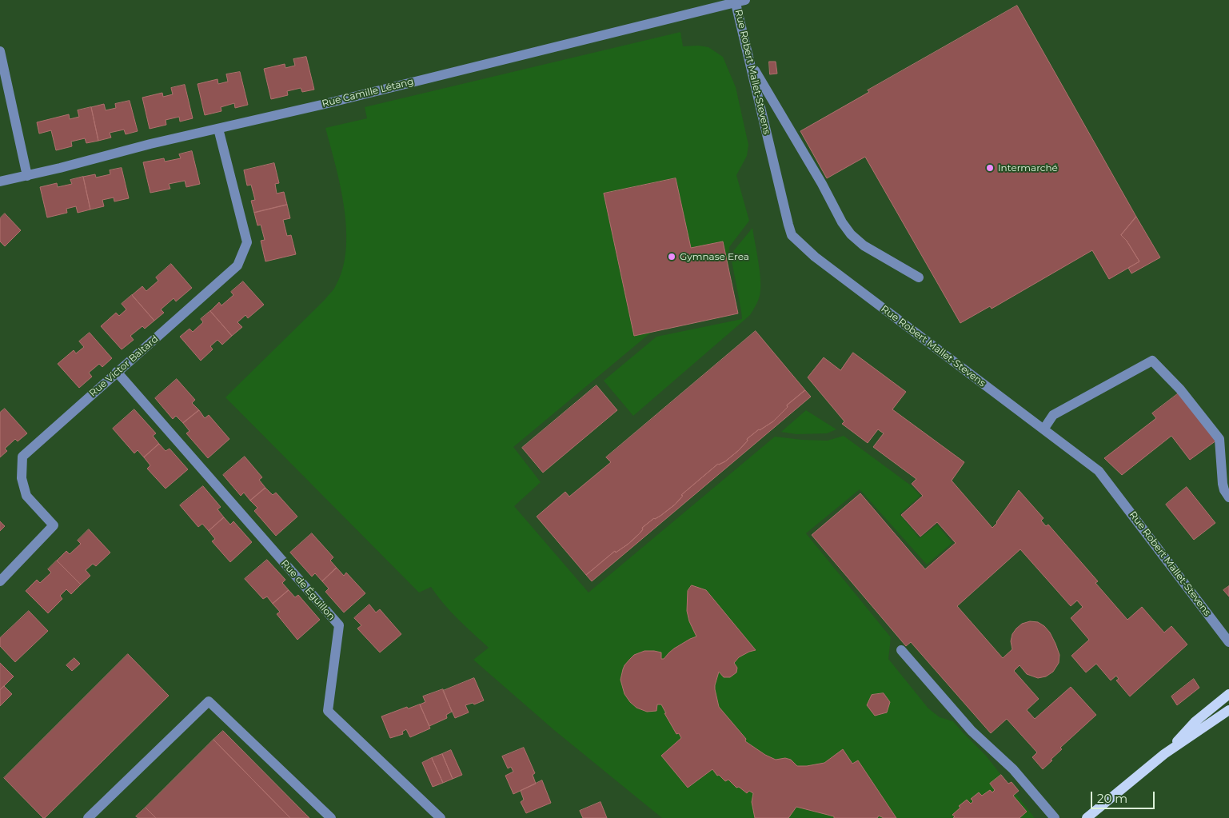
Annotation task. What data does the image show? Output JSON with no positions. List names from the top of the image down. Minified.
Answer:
{"streets":{"street":["Rue Robert Mallet-Stevens","Rue Camille Létang","Rue Victor Baltard","Rue de Éguillon"]},"crossings":[["Rue Robert Mallet-Stevens","Rue Camille Létang"],["Rue Camille Létang","Rue Victor Baltard"],["Rue Victor Baltard","Rue de Éguillon"]],"places":["Intermarché","Gymnase Erea"],"scale_bar":"20 m"}
